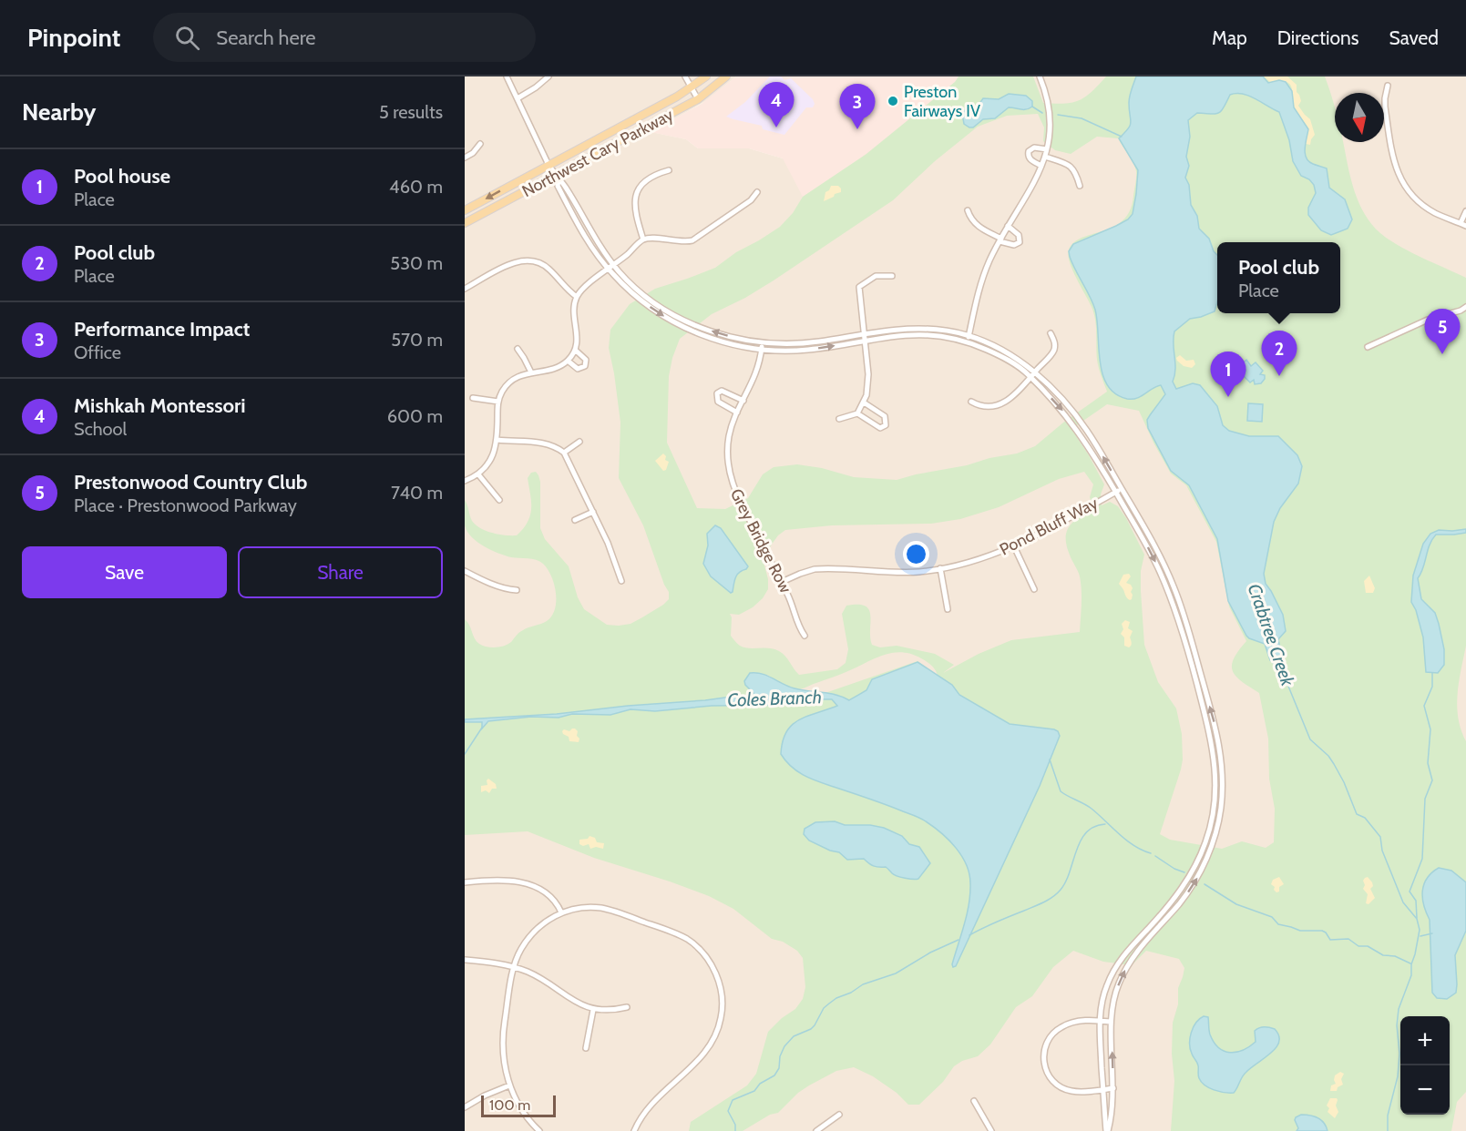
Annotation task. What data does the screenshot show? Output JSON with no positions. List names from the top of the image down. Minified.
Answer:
{"streets":{"main road":["Northwest Cary Parkway"],"street":["Pond Bluff Way","Grey Bridge Row"]},"crossings":[["Pond Bluff Way","Grey Bridge Row"]],"water":["Crabtree Creek","Coles Branch"],"places":["Preston Fairways IV"],"scale_bar":"100 m","north":"bottom","page":{"header":"Pinpoint","search":"Search here","nav":["Map","Directions","Saved"],"heading":["Nearby","5 results"],"pins":["4","3","5","2","1"],"list":[{"mark":"1","name":"Pool house","note":"Place","value":"460 m"},{"mark":"2","name":"Pool club","note":"Place","value":"530 m"},{"mark":"3","name":"Performance Impact","note":"Office","value":"570 m"},{"mark":"4","name":"Mishkah Montessori","note":"School","value":"600 m"},{"mark":"5","name":"Prestonwood Country Club","note":"Place · Prestonwood Parkway","value":"740 m"}],"popup":["Pool club","Place"],"buttons":["Save","Share"],"map_buttons":["+","−"],"scale":"100 m"}}
